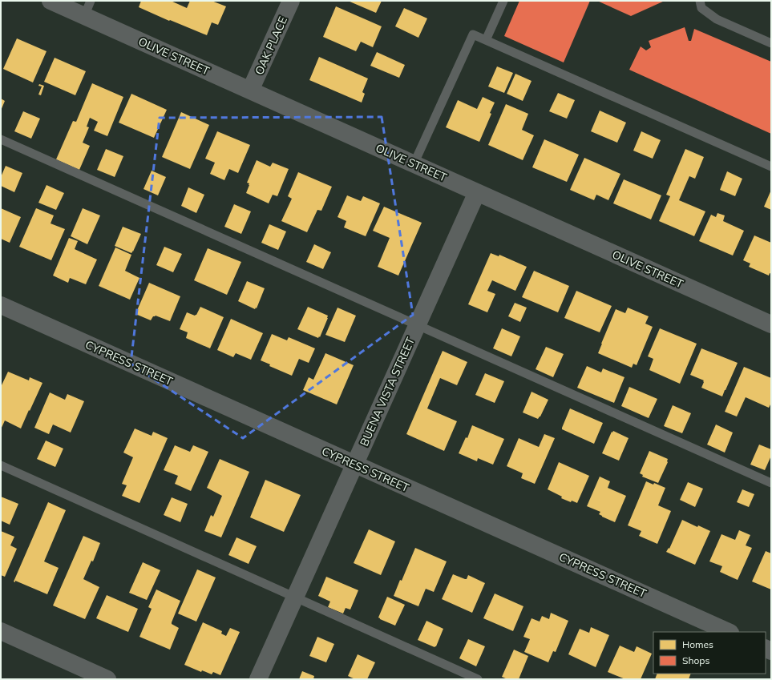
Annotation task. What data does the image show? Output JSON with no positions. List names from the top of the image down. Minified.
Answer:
{"streets":{"street":["OAK PLACE","OLIVE STREET","CYPRESS STREET","BUENA VISTA STREET"]},"crossings":[["OAK PLACE","OLIVE STREET"],["OLIVE STREET","BUENA VISTA STREET"],["CYPRESS STREET","BUENA VISTA STREET"]],"legend":["Homes","Shops"]}
